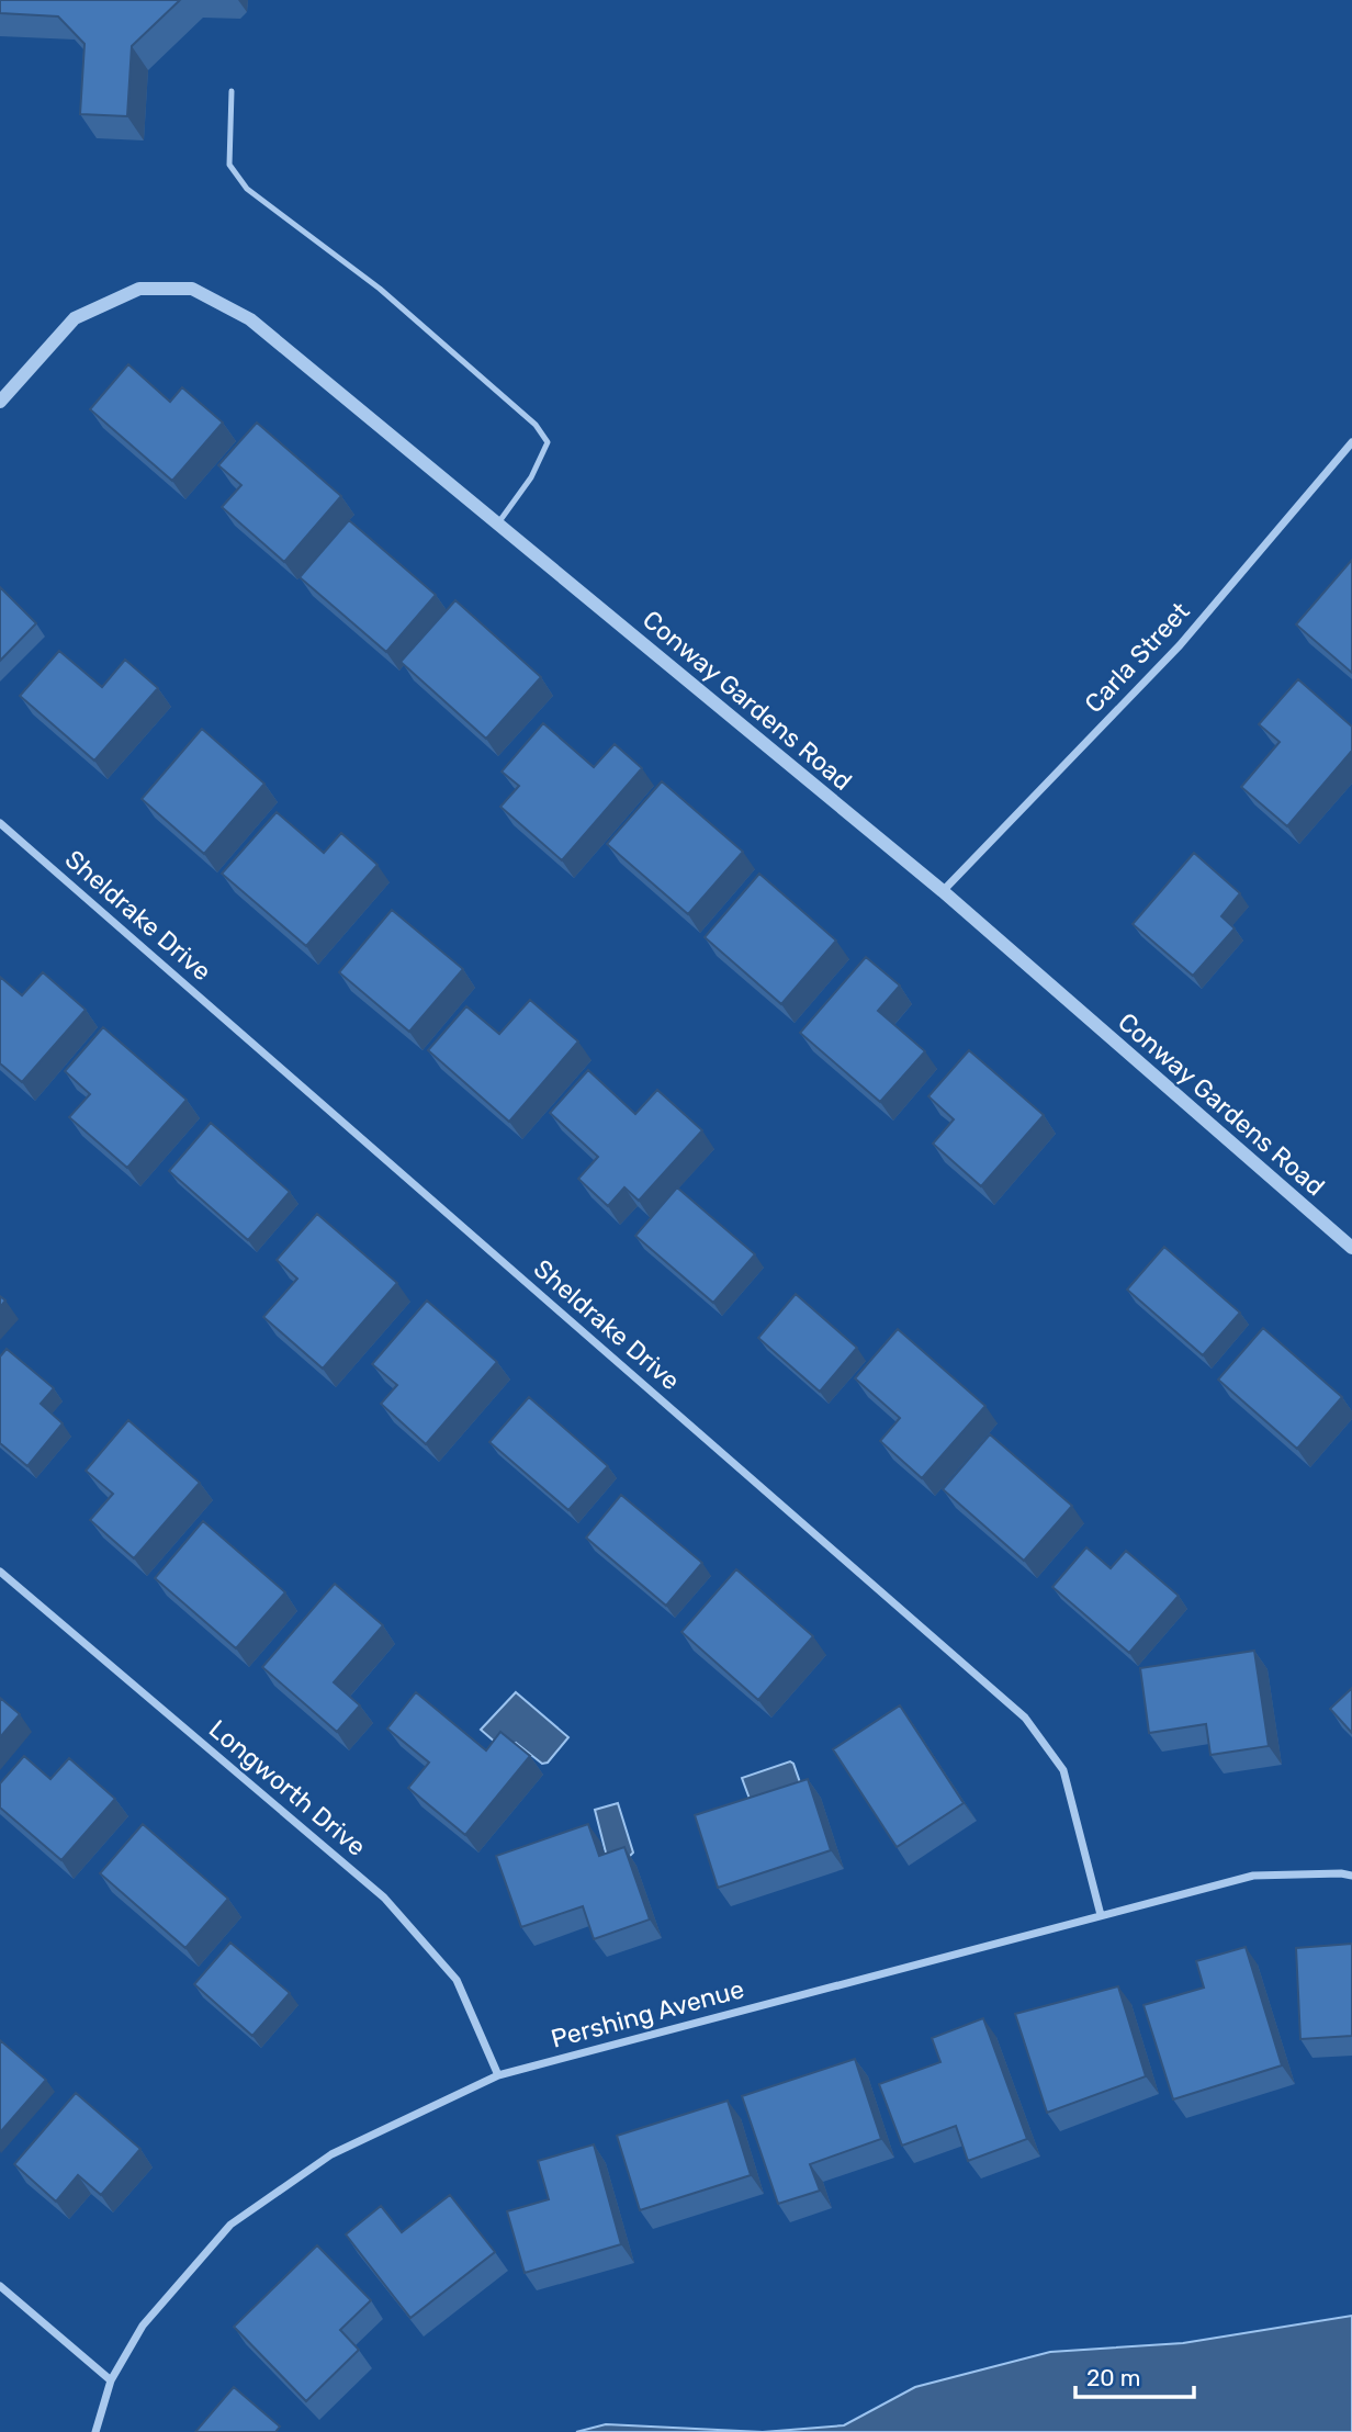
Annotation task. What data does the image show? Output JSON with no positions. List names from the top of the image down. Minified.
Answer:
{"streets":{"street":["Carla Street","Conway Gardens Road","Sheldrake Drive","Longworth Drive","Pershing Avenue"]},"crossings":[["Carla Street","Conway Gardens Road"],["Sheldrake Drive","Pershing Avenue"],["Longworth Drive","Pershing Avenue"]],"scale_bar":"20 m"}
